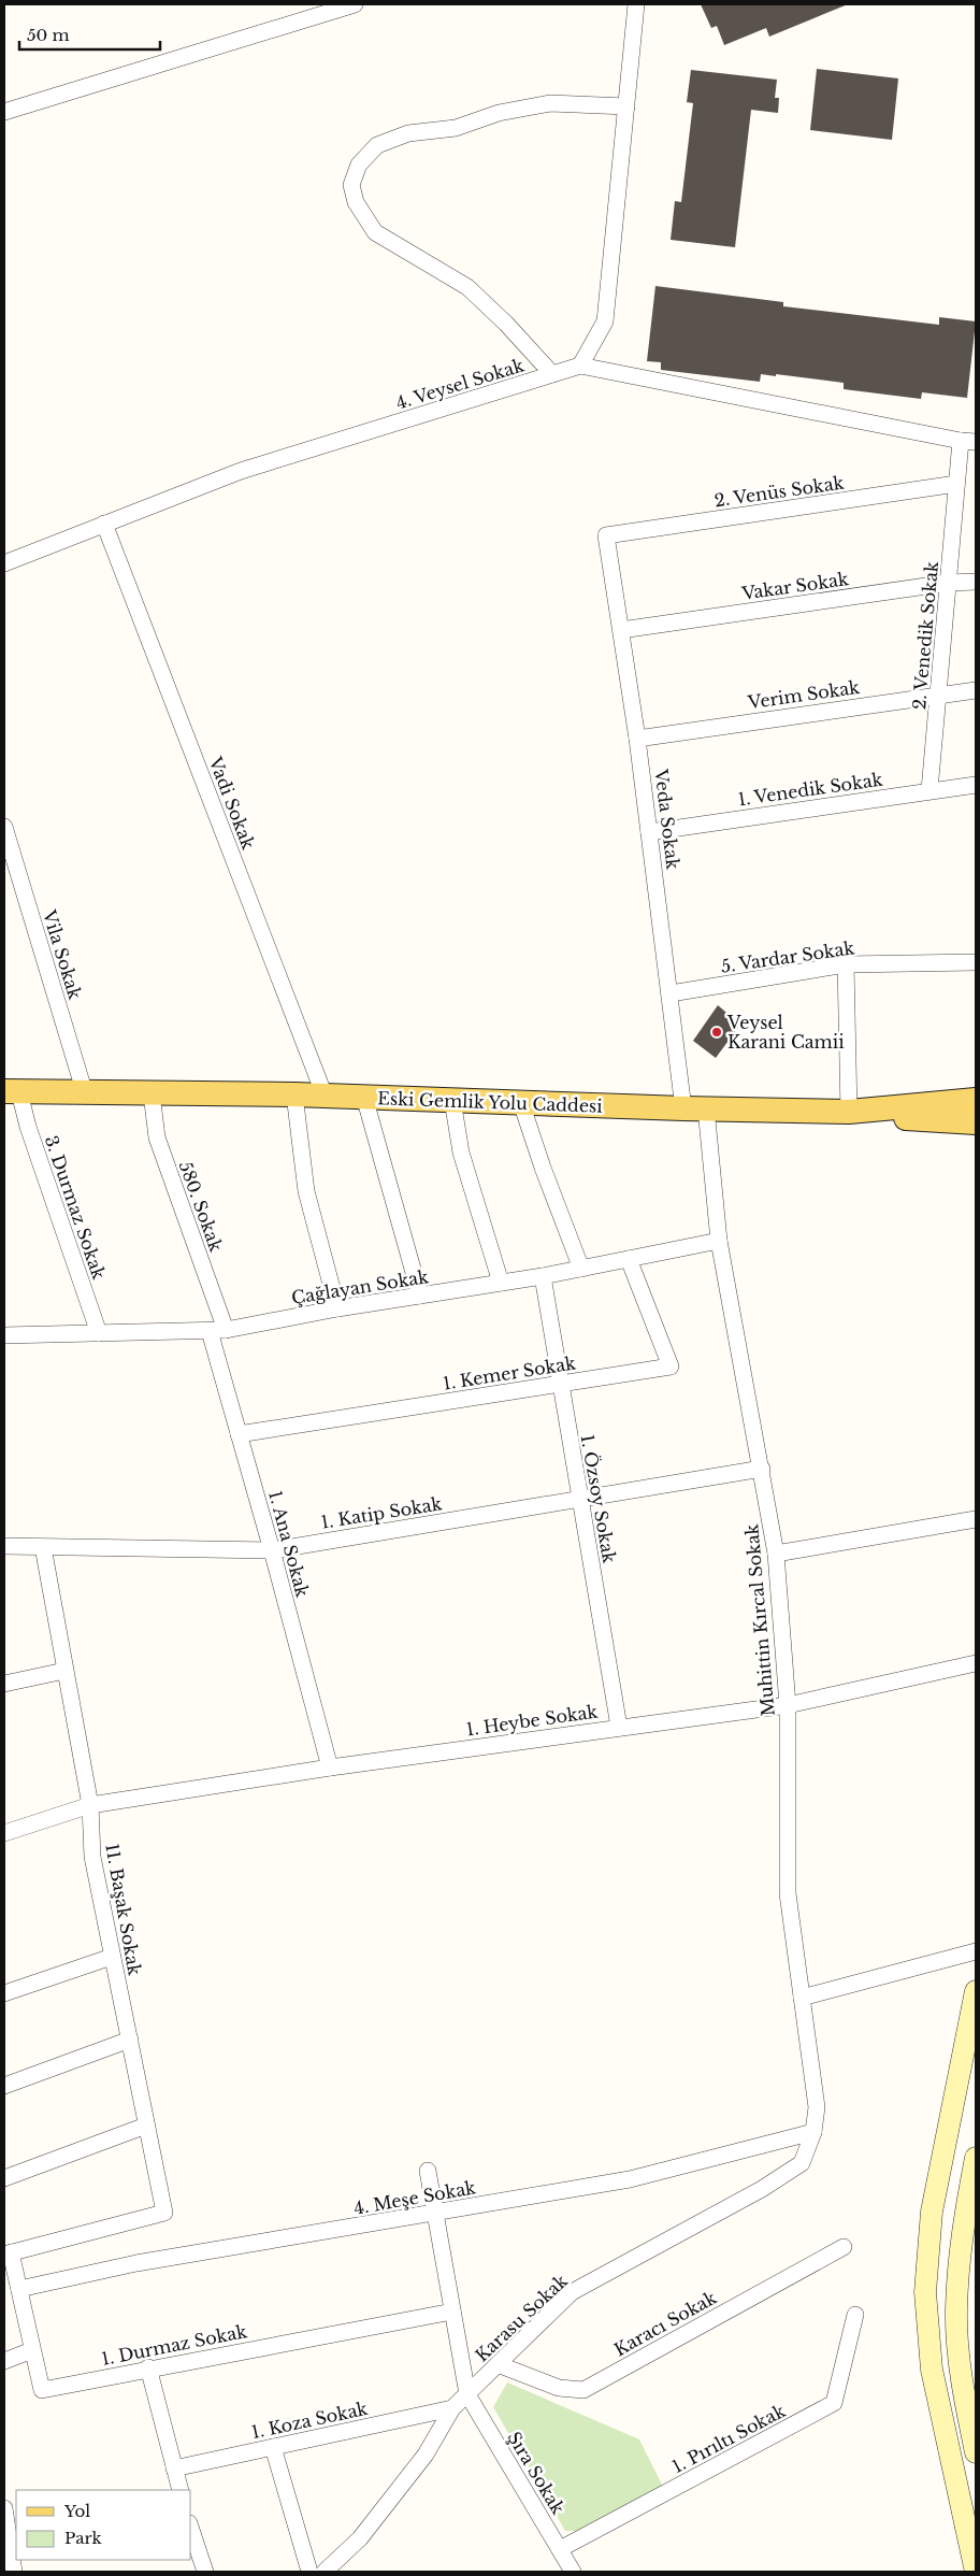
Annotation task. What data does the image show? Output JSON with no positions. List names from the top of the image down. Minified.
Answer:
{"streets":{"main road":["Eski Gemlik Yolu Caddesi"],"street":["4. Veysel Sokak","2. Venüs Sokak","Vakar Sokak","2. Venedik Sokak","Verim Sokak","1. Venedik Sokak","Vadi Sokak","Veda Sokak","Vila Sokak","5. Vardar Sokak","580. Sokak","3. Durmaz Sokak","Çağlayan Sokak","1. Kemer Sokak","1. Özsoy Sokak","1. Katip Sokak","1. Ana Sokak","Muhittin Kırcal Sokak","1. Heybe Sokak","11. Başak Sokak","4. Meşe Sokak","Karasu Sokak","Karacı Sokak","1. Durmaz Sokak","1. Koza Sokak","1. Pırıltı Sokak","Şıra Sokak"]},"crossings":[["4. Veysel Sokak","Vadi Sokak"],["2. Venüs Sokak","2. Venedik Sokak"],["2. Venüs Sokak","Veda Sokak"],["Vakar Sokak","2. Venedik Sokak"],["Vakar Sokak","Veda Sokak"],["2. Venedik Sokak","Verim Sokak"],["2. Venedik Sokak","1. Venedik Sokak"],["Verim Sokak","Veda Sokak"],["1. Venedik Sokak","Veda Sokak"],["Vadi Sokak","Eski Gemlik Yolu Caddesi"],["Veda Sokak","5. Vardar Sokak"],["Veda Sokak","Eski Gemlik Yolu Caddesi"],["Veda Sokak","Muhittin Kırcal Sokak"],["Vila Sokak","Eski Gemlik Yolu Caddesi"],["Eski Gemlik Yolu Caddesi","580. Sokak"],["Eski Gemlik Yolu Caddesi","3. Durmaz Sokak"],["Eski Gemlik Yolu Caddesi","Muhittin Kırcal Sokak"],["580. Sokak","Çağlayan Sokak"],["580. Sokak","1. Ana Sokak"],["3. Durmaz Sokak","Çağlayan Sokak"],["Çağlayan Sokak","1. Kemer Sokak"],["Çağlayan Sokak","1. Özsoy Sokak"],["Çağlayan Sokak","1. Ana Sokak"],["Çağlayan Sokak","Muhittin Kırcal Sokak"],["1. Kemer Sokak","1. Özsoy Sokak"],["1. Kemer Sokak","1. Ana Sokak"],["1. Özsoy Sokak","1. Katip Sokak"],["1. Özsoy Sokak","1. Heybe Sokak"],["1. Katip Sokak","1. Ana Sokak"],["1. Katip Sokak","Muhittin Kırcal Sokak"],["1. Katip Sokak","11. Başak Sokak"],["1. Ana Sokak","1. Heybe Sokak"],["Muhittin Kırcal Sokak","1. Heybe Sokak"],["Muhittin Kırcal Sokak","4. Meşe Sokak"],["Muhittin Kırcal Sokak","Karasu Sokak"],["1. Heybe Sokak","11. Başak Sokak"],["11. Başak Sokak","1. Durmaz Sokak"],["4. Meşe Sokak","Karasu Sokak"],["4. Meşe Sokak","1. Durmaz Sokak"],["4. Meşe Sokak","Şıra Sokak"],["Karasu Sokak","Karacı Sokak"],["Karasu Sokak","1. Koza Sokak"],["Karasu Sokak","Şıra Sokak"],["1. Durmaz Sokak","Şıra Sokak"],["1. Pırıltı Sokak","Şıra Sokak"]],"places":["Veysel Karani Camii"],"legend":["Yol","Park"],"scale_bar":"50 m"}
